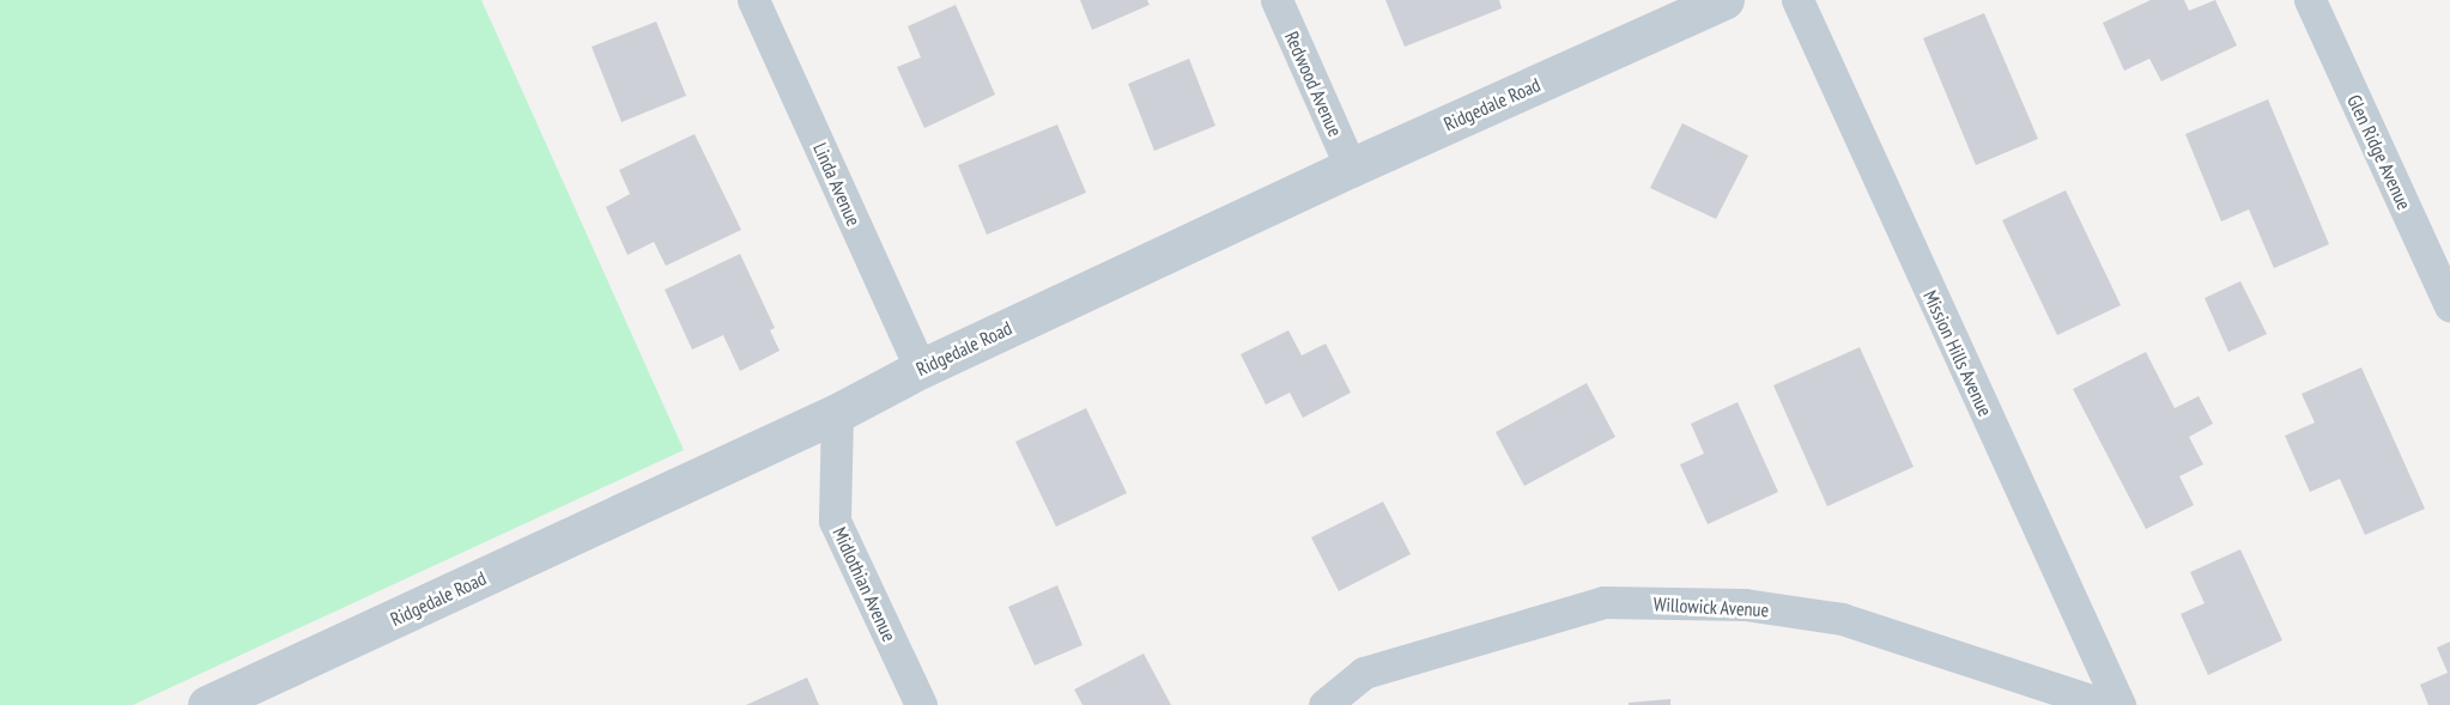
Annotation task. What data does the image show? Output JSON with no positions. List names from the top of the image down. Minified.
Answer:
{"streets":{"street":["Redwood Avenue","Ridgedale Road","Glen Ridge Avenue","Linda Avenue","Mission Hills Avenue","Midlothian Avenue","Willowick Avenue"]},"crossings":[["Redwood Avenue","Ridgedale Road"],["Ridgedale Road","Linda Avenue"],["Ridgedale Road","Midlothian Avenue"]]}
